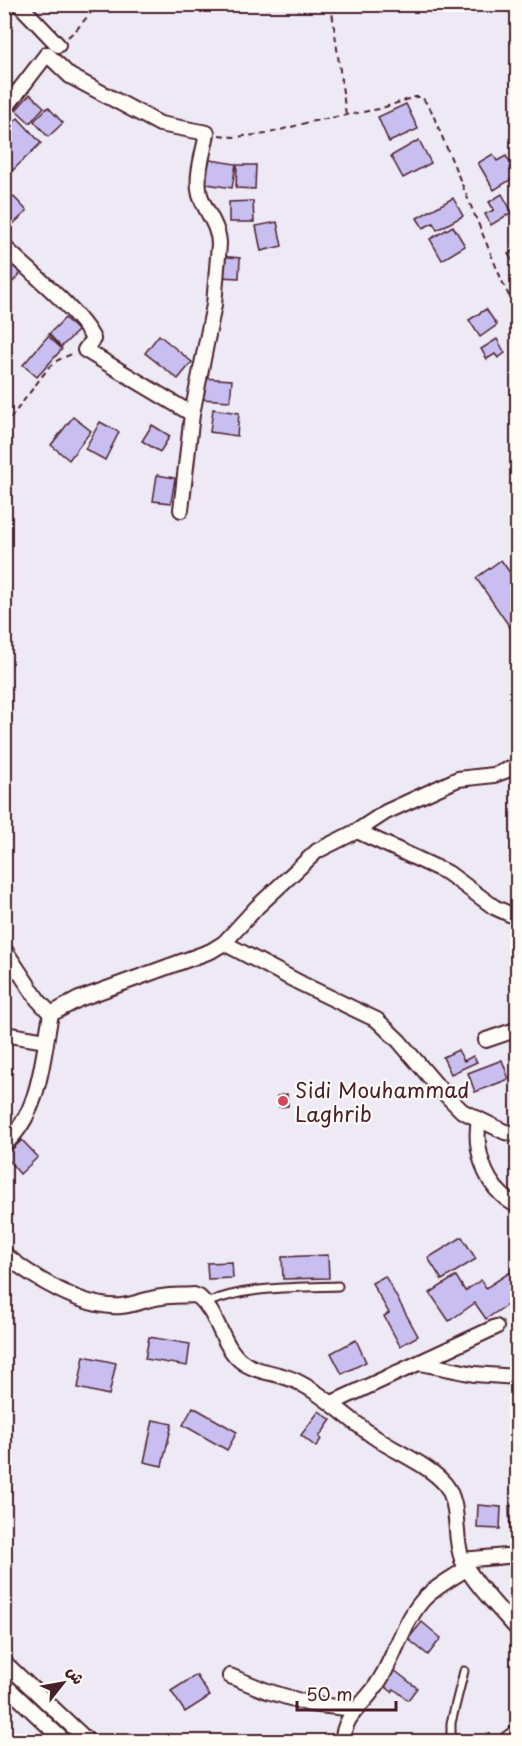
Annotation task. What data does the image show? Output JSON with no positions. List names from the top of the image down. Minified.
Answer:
{"places":["Sidi Mouhammad Laghrib"],"scale_bar":"50 m","north":"top right"}
